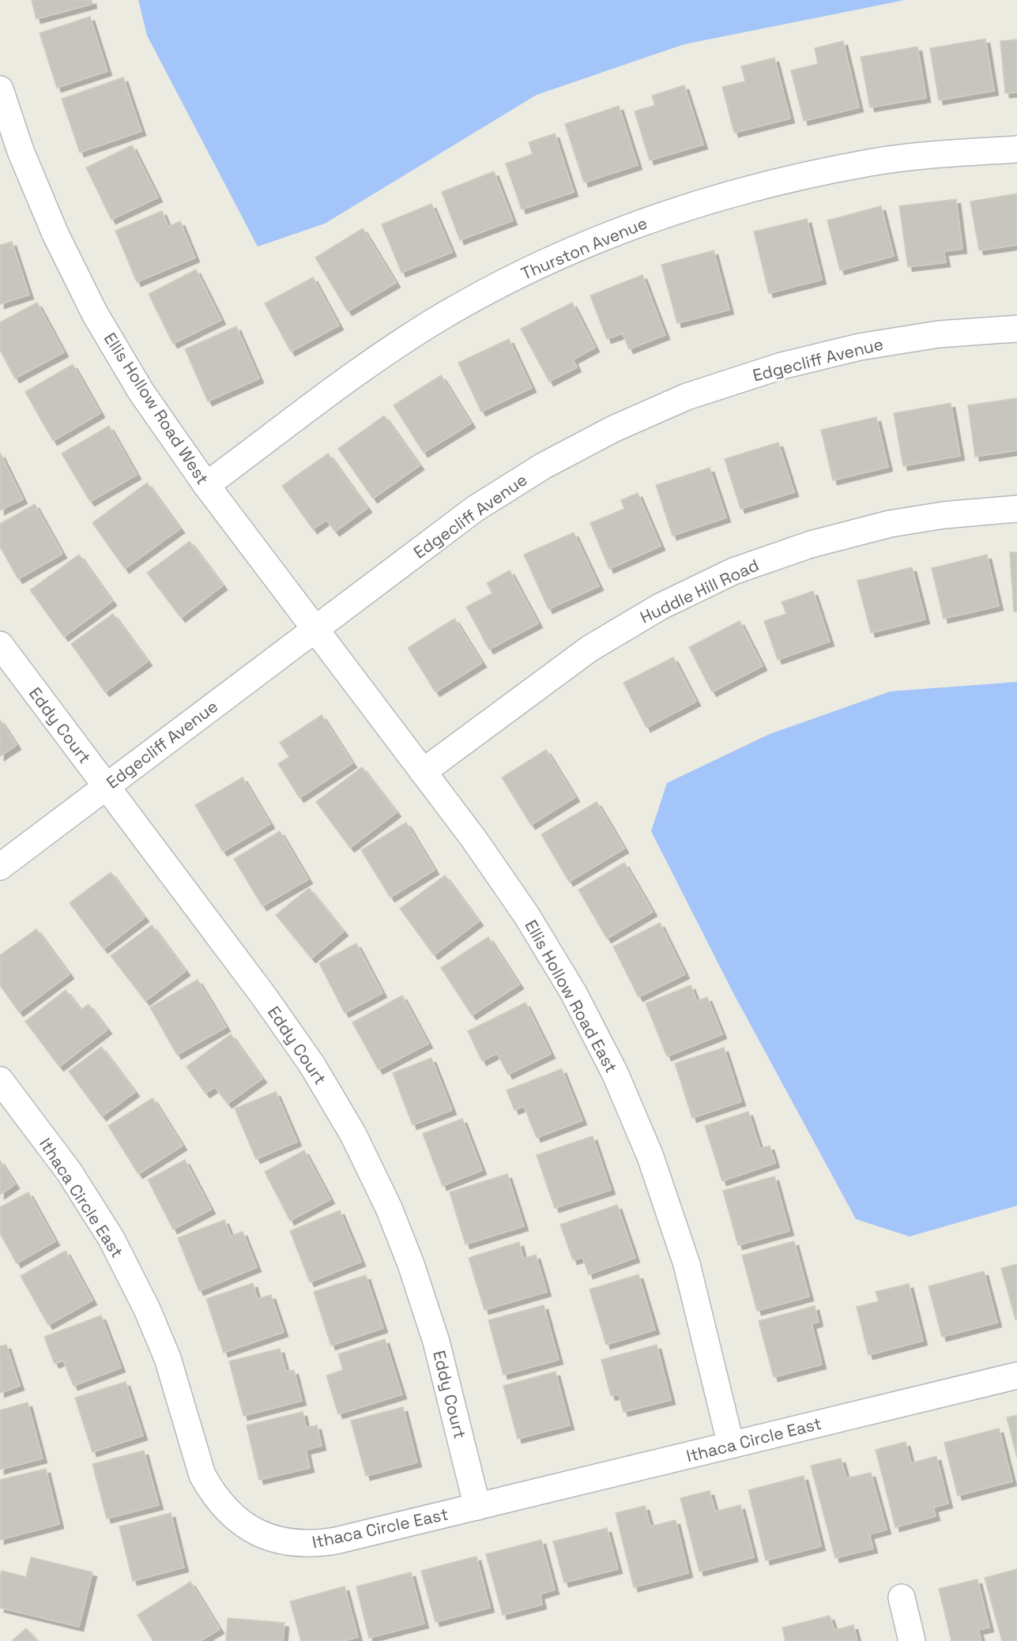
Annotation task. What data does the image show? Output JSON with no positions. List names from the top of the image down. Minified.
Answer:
{"streets":{"street":["Thurston Avenue","Edgecliff Avenue","Ellis Hollow Road West","Huddle Hill Road","Eddy Court","Ellis Hollow Road East","Ithaca Circle East"]},"crossings":[["Thurston Avenue","Ellis Hollow Road West"],["Edgecliff Avenue","Ellis Hollow Road West"],["Edgecliff Avenue","Eddy Court"],["Edgecliff Avenue","Ellis Hollow Road East"],["Ellis Hollow Road West","Ellis Hollow Road East"],["Huddle Hill Road","Ellis Hollow Road East"],["Eddy Court","Ithaca Circle East"],["Ellis Hollow Road East","Ithaca Circle East"]]}
